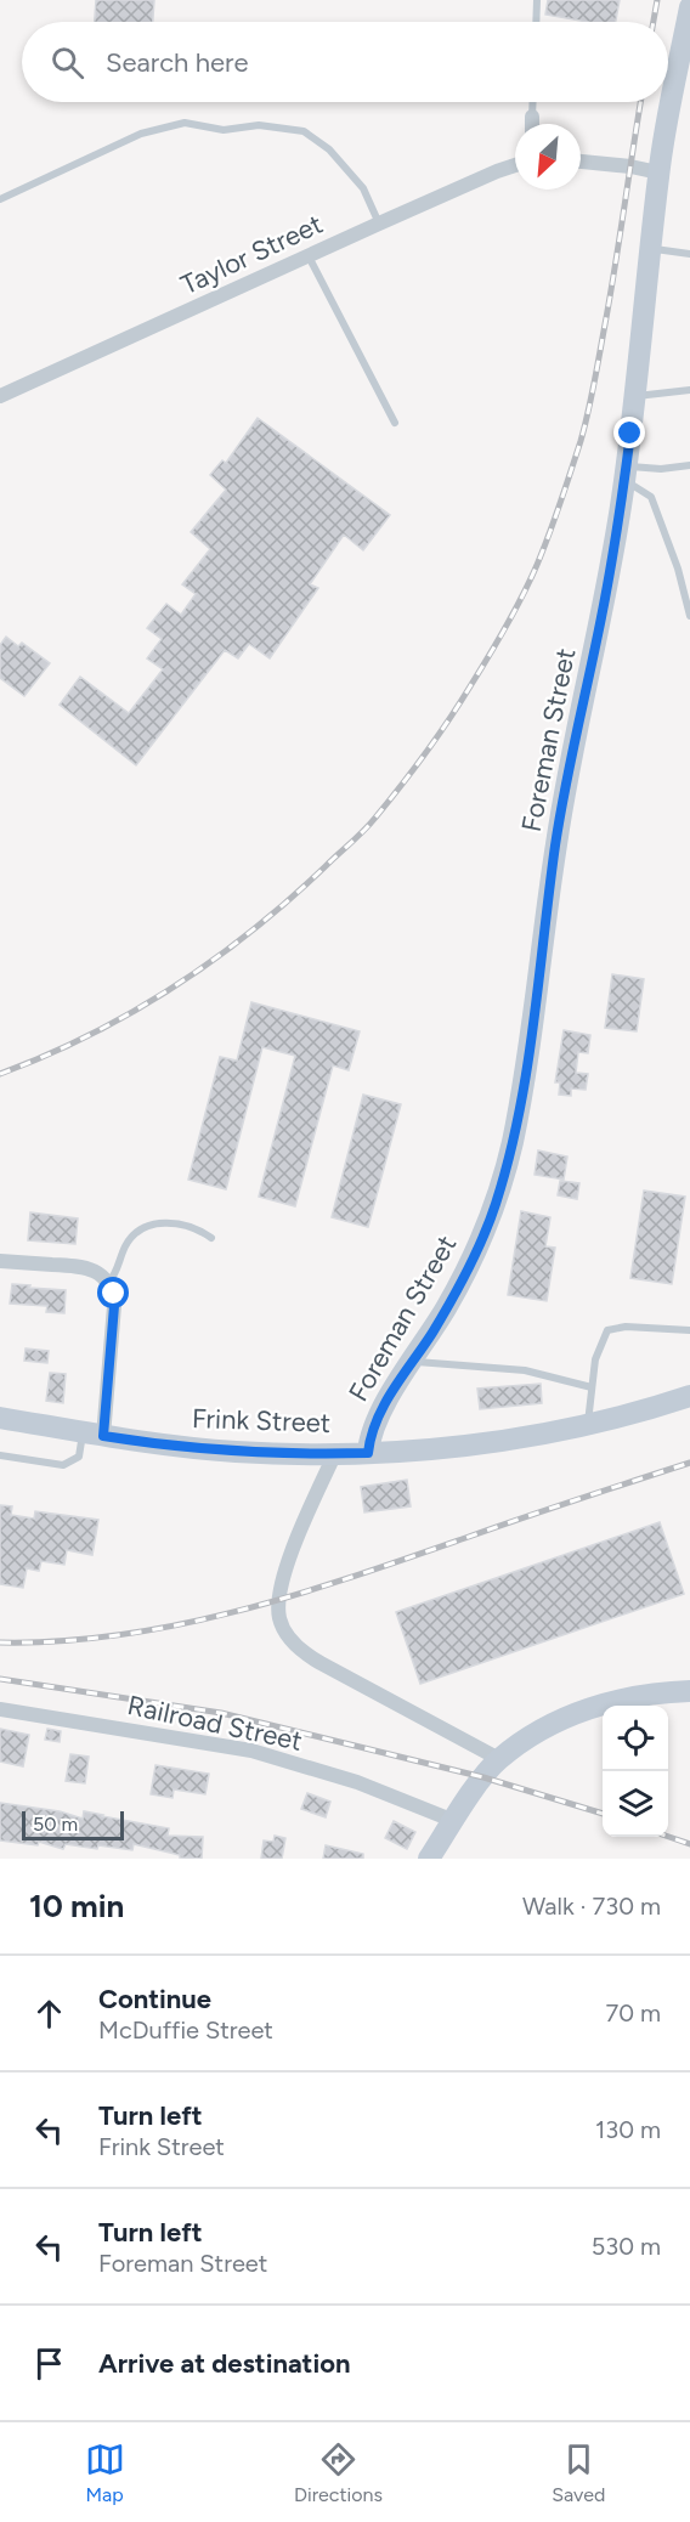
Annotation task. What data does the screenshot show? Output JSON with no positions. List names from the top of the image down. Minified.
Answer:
{"streets":{"street":["Taylor Street","Foreman Street","Frink Street","Railroad Street"]},"crossings":[["Foreman Street","Frink Street"]],"scale_bar":"50 m","north":"bottom left","page":{"search":"Search here","scale":"50 m","heading":["10 min","Walk · 730 m"],"list":[["Continue","McDuffie Street","70 m"],["Turn left","Frink Street","130 m"],["Turn left","Foreman Street","530 m"],"Arrive at destination"],"nav":["Map","Directions","Saved"]}}
